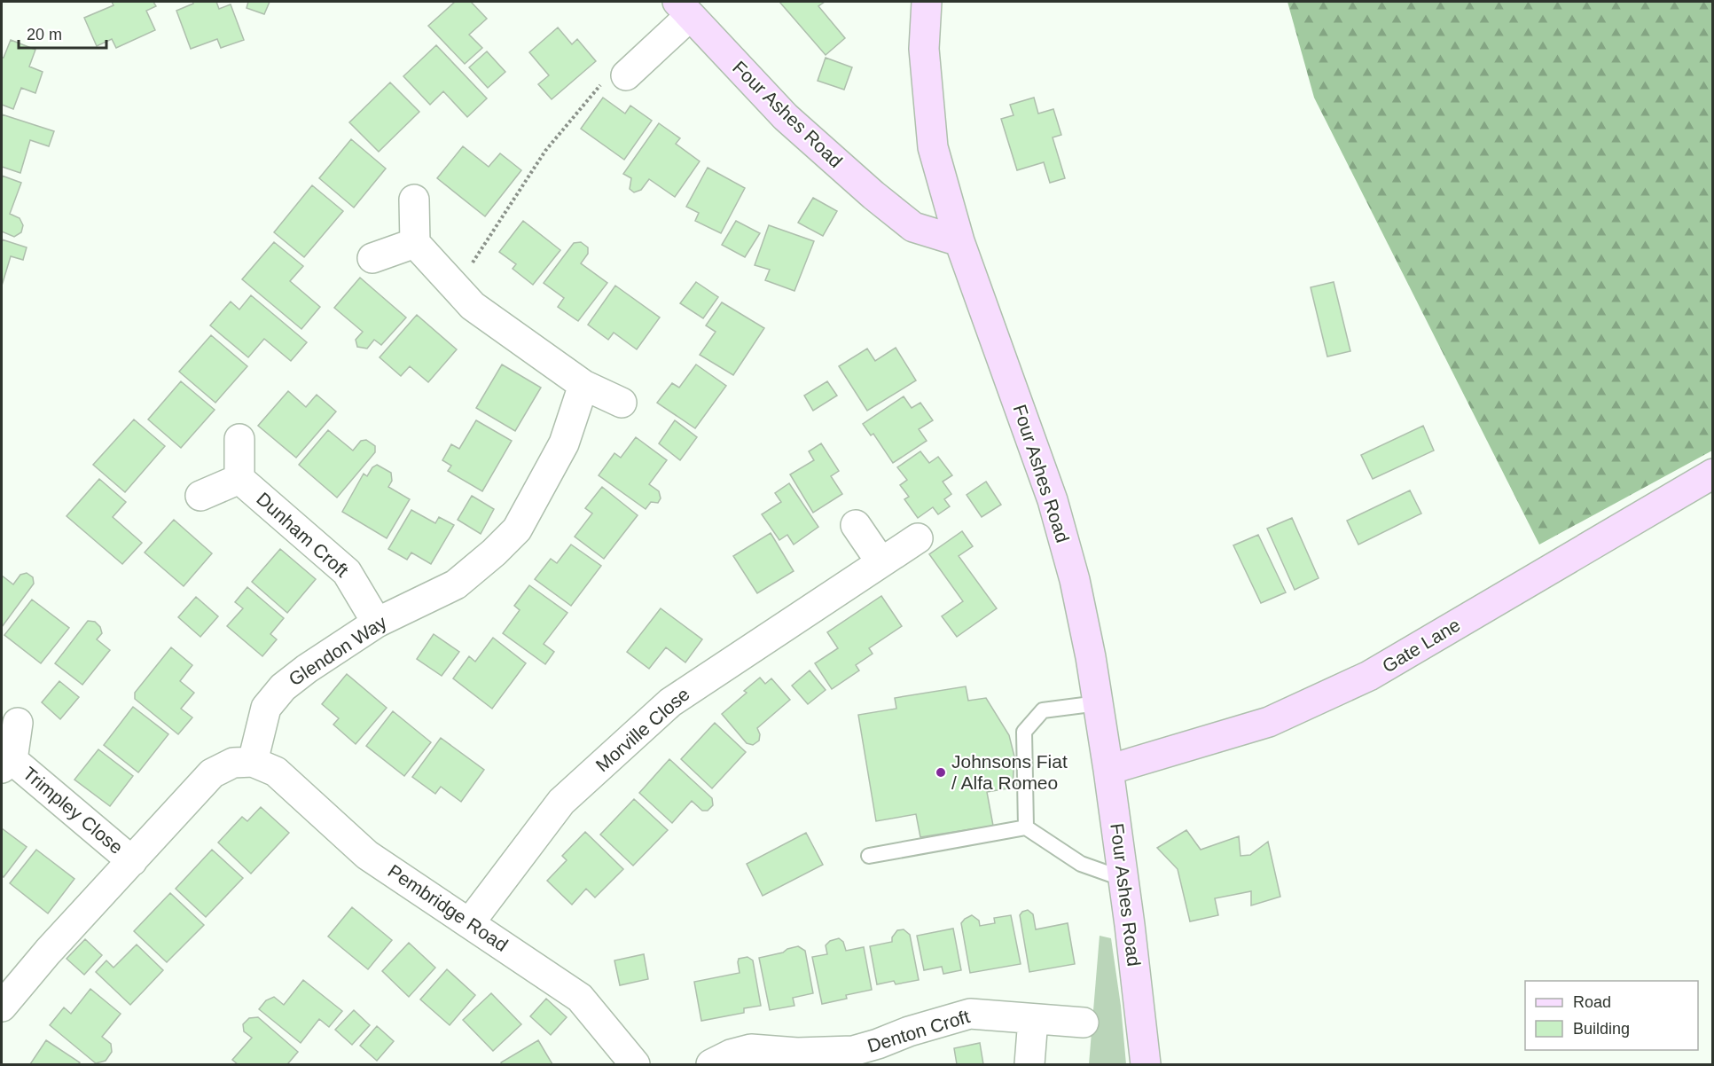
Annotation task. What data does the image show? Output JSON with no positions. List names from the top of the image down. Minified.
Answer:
{"streets":{"street":["Four Ashes Road","Dunham Croft","Gate Lane","Glendon Way","Morville Close","Trimpley Close","Pembridge Road","Denton Croft"]},"crossings":[["Four Ashes Road","Gate Lane"],["Dunham Croft","Glendon Way"],["Glendon Way","Pembridge Road"],["Morville Close","Pembridge Road"]],"places":["Johnsons Fiat / Alfa Romeo"],"legend":["Road","Building"],"scale_bar":"20 m"}
